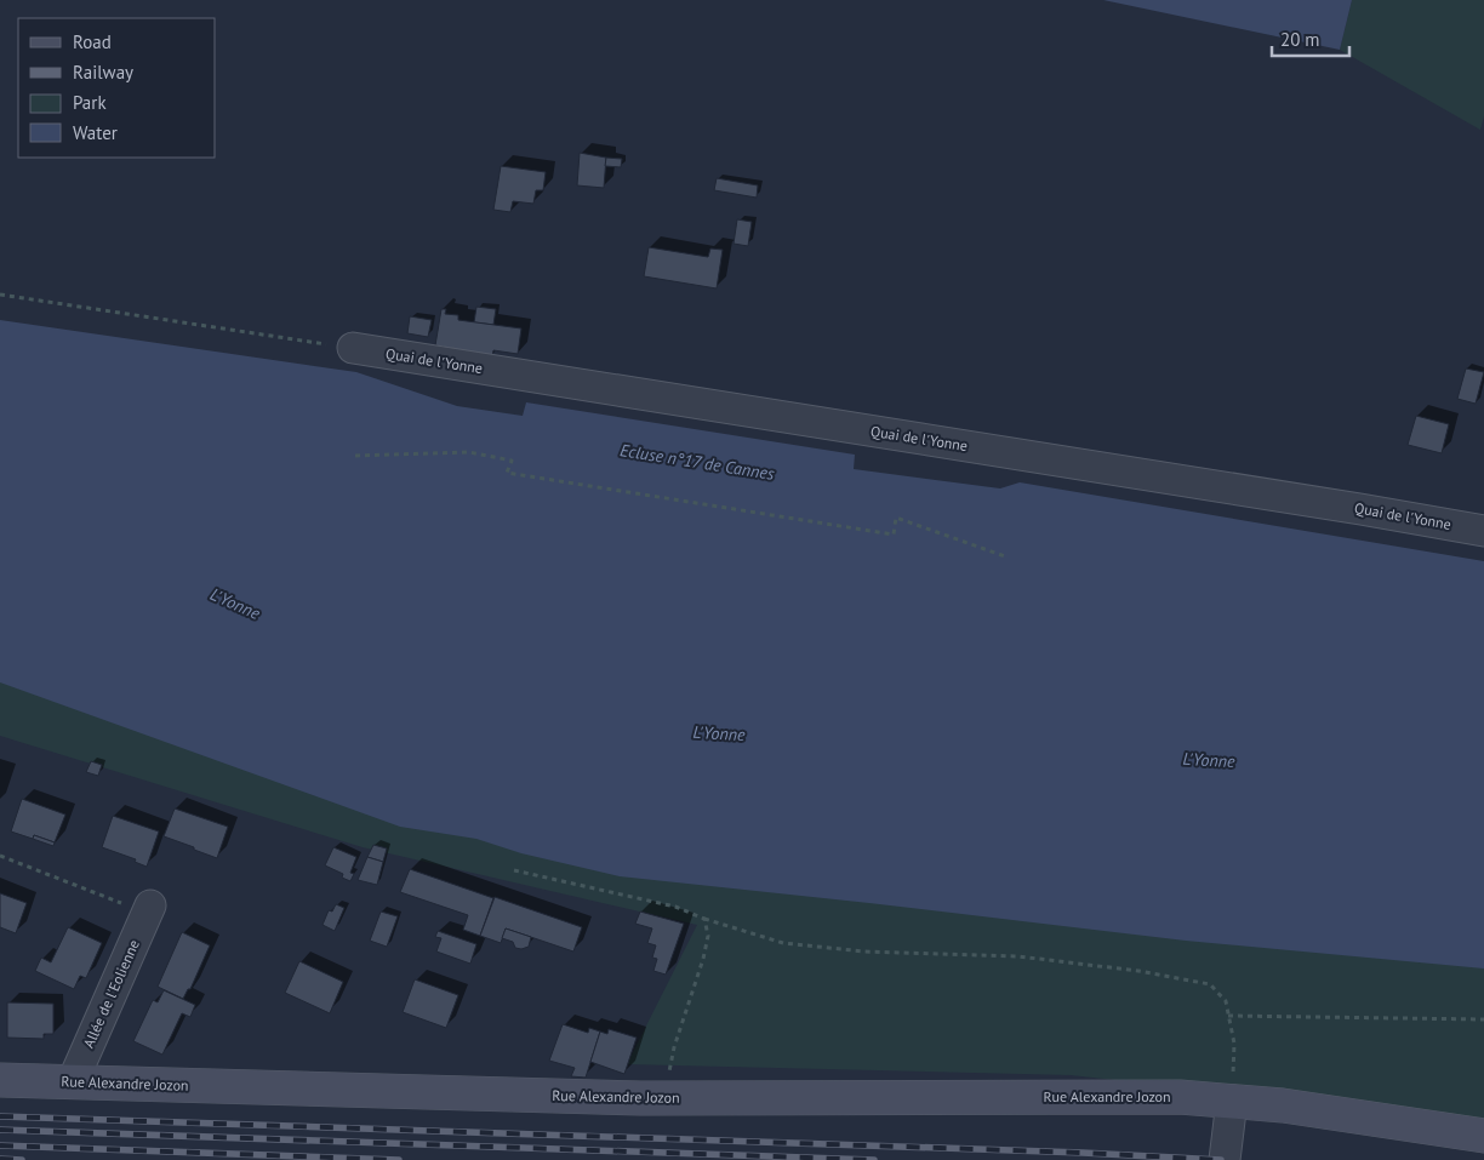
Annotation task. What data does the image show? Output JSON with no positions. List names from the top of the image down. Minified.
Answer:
{"streets":{"street":["Quai de l'Yonne","Allée de l'Eolienne","Rue Alexandre Jozon"]},"crossings":[["Allée de l'Eolienne","Rue Alexandre Jozon"]],"water":["Ecluse n°17 de Cannes","L'Yonne"],"legend":["Road","Railway","Park","Water"],"scale_bar":"20 m"}
